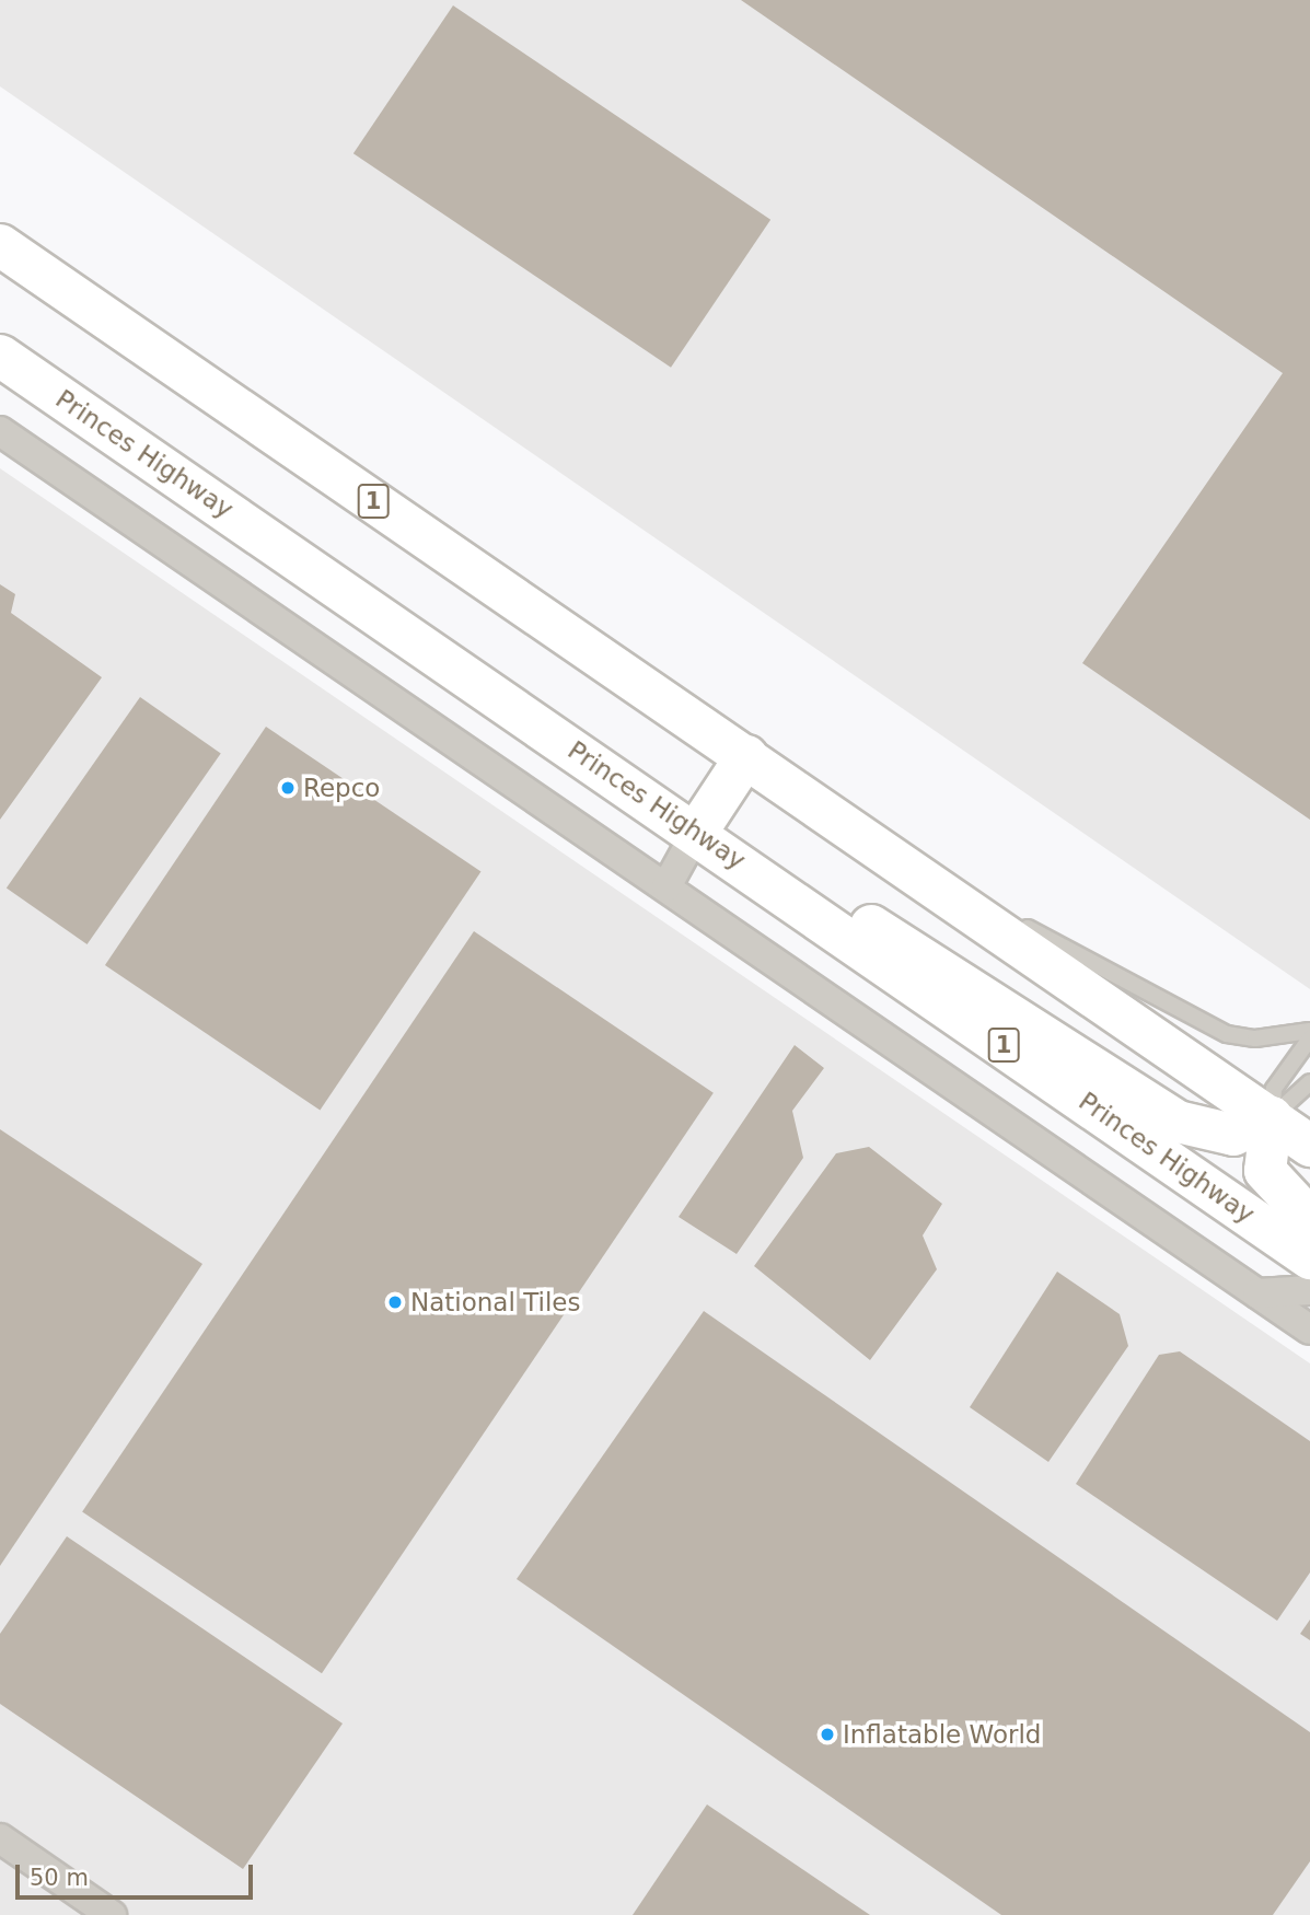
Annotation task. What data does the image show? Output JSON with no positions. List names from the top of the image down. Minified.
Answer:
{"streets":{"highway":["Princes Highway","1"]},"places":["Repco","National Tiles","Inflatable World"],"scale_bar":"50 m"}
